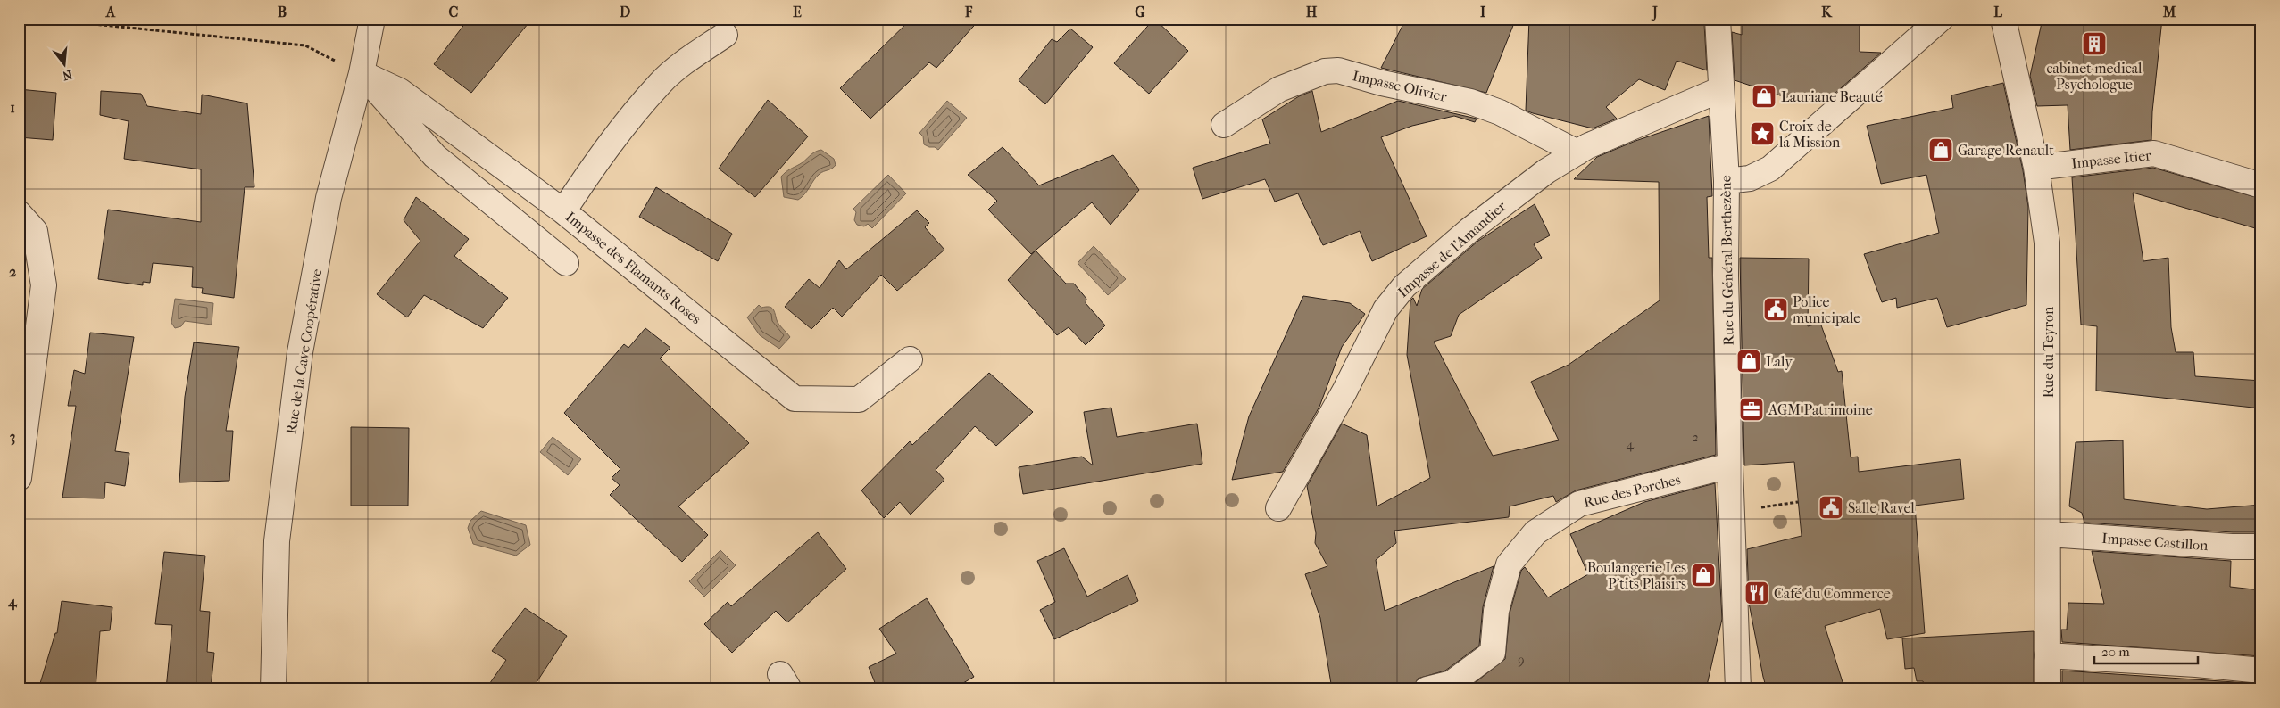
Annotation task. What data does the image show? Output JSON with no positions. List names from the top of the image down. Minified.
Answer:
{"streets":{"street":["Impasse Olivier","Impasse Itier","Impasse de l'Amandier","Rue du Général Berthezène","Impasse des Flamants Roses","Rue de la Cave Coopérative","Rue du Teyron","Rue des Porches","Impasse Castillon"]},"crossings":[["Impasse Olivier","Impasse de l'Amandier"],["Impasse Itier","Rue du Teyron"],["Impasse de l'Amandier","Rue du Général Berthezène"],["Rue du Général Berthezène","Rue des Porches"],["Impasse des Flamants Roses","Rue de la Cave Coopérative"],["Rue du Teyron","Impasse Castillon"]],"places":{"building":["cabinet medical Psychologue"],"shop":["Lauriane Beauté","Garage Renault","Laly","Boulangerie Les P'tits Plaisirs"],"place":["Croix de la Mission"],"public building":["Police municipale","Salle Ravel"],"office":["AGM Patrimoine"],"restaurant":["Café du Commerce"]},"house_numbers":["2","4","9"],"scale_bar":"20 m","north":"bottom","grid":{"columns":["A","B","C","D","E","F","G","H","I","J","K","L","M"],"rows":["1","2","3","4"]}}
